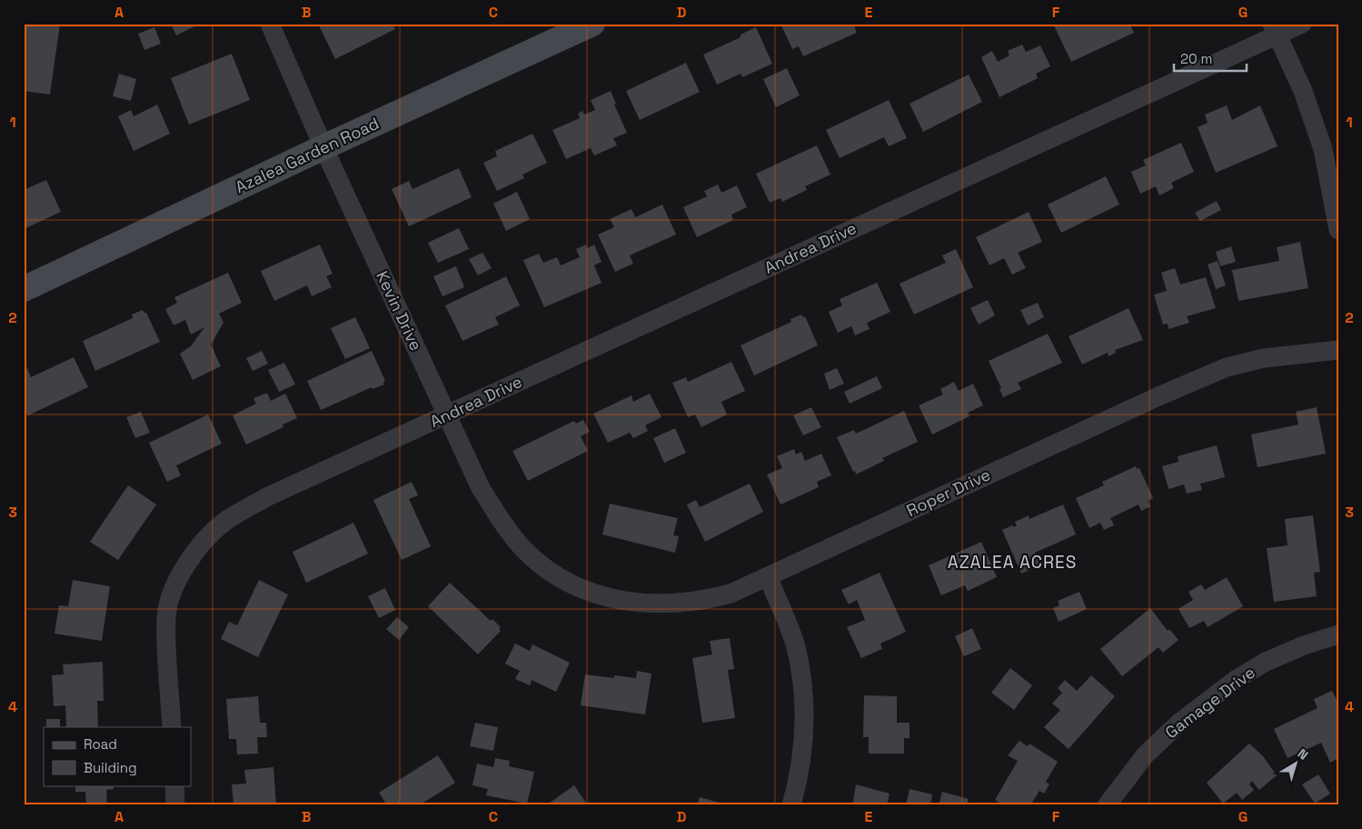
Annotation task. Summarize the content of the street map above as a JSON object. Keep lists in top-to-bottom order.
{
  "streets": {
    "main road": ["Azalea Garden Road"],
    "street": [
      "Andrea Drive",
      "Kevin Drive",
      "Roper Drive",
      "Gamage Drive"
    ]
  },
  "crossings": [
    ["Azalea Garden Road", "Kevin Drive"],
    ["Andrea Drive", "Kevin Drive"],
    ["Kevin Drive", "Roper Drive"]
  ],
  "districts": ["AZALEA ACRES"],
  "legend": ["Road", "Building"],
  "scale_bar": "20 m",
  "north": "top right",
  "grid": {
    "columns": [
      "A",
      "B",
      "C",
      "D",
      "E",
      "F",
      "G"
    ],
    "rows": [
      "1",
      "2",
      "3",
      "4"
    ]
  }
}
